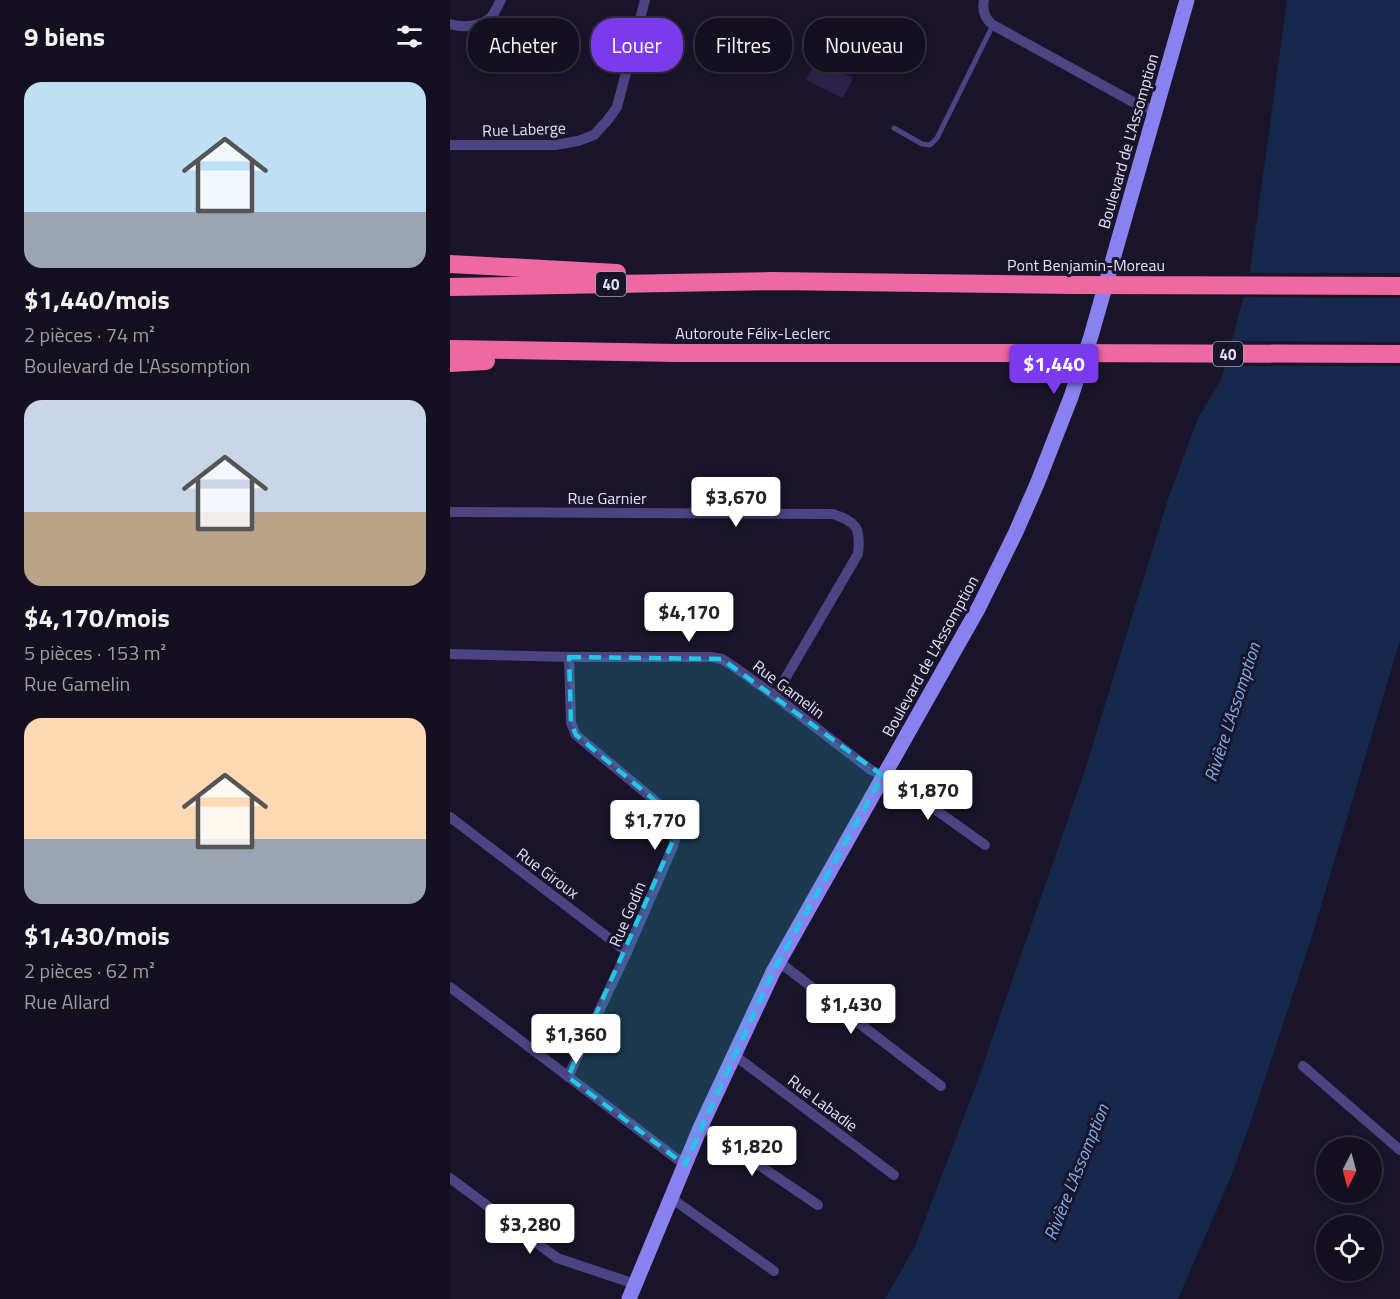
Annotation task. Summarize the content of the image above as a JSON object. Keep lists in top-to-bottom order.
{
  "streets": {
    "highway": ["Pont Benjamin-Moreau", "40", "Autoroute Félix-Leclerc"],
    "street": [
      "Rue Laberge",
      "Boulevard de L'Assomption",
      "Rue Garnier",
      "Rue Gamelin",
      "Rue Giroux",
      "Rue Godin",
      "Rue Labadie"
    ]
  },
  "crossings": [
    ["Boulevard de L'Assomption", "Rue Gamelin"],
    ["Boulevard de L'Assomption", "Rue Labadie"],
    ["Pont Benjamin-Moreau", "40"],
    ["Rue Garnier", "Rue Gamelin"],
    ["Rue Gamelin", "Rue Godin"],
    ["Rue Giroux", "Rue Godin"]
  ],
  "water": ["Rivière L'Assomption"],
  "north": "bottom",
  "page": {
    "heading": "9 biens",
    "chip": [
      "Acheter",
      "Louer",
      "Filtres",
      "Nouveau"
    ],
    "list": [
      {
        "name": "$1,440/mois",
        "note": "2 pièces · 74 m² · Boulevard de L'Assomption"
      },
      {
        "name": "$4,170/mois",
        "note": "5 pièces · 153 m² · Rue Gamelin"
      },
      {
        "name": "$1,430/mois",
        "note": "2 pièces · 62 m² · Rue Allard"
      }
    ],
    "price": [
      "$1,440",
      "$3,670",
      "$4,170",
      "$1,870",
      "$1,770",
      "$1,430",
      "$1,360",
      "$1,820",
      "$3,280"
    ]
  }
}
